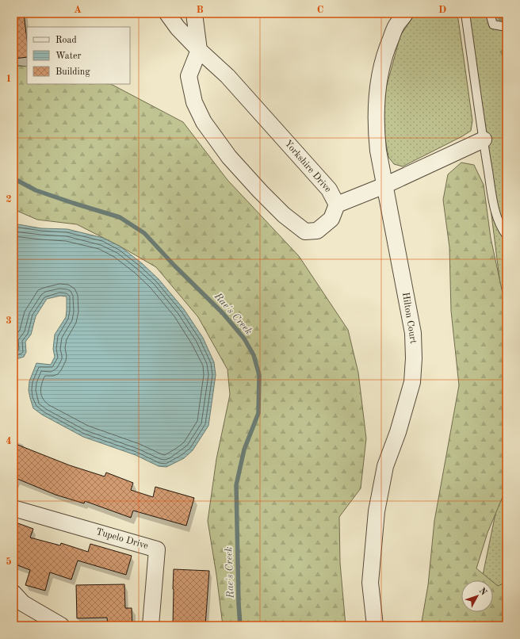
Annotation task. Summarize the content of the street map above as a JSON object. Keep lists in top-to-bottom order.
{
  "streets": {
    "street": ["Yorkshire Drive", "Hilton Court", "Tupelo Drive"]
  },
  "water": ["Rae's Creek"],
  "legend": ["Road", "Water", "Building"],
  "north": "top right",
  "grid": {
    "columns": [
      "A",
      "B",
      "C",
      "D"
    ],
    "rows": [
      "1",
      "2",
      "3",
      "4",
      "5"
    ]
  }
}
